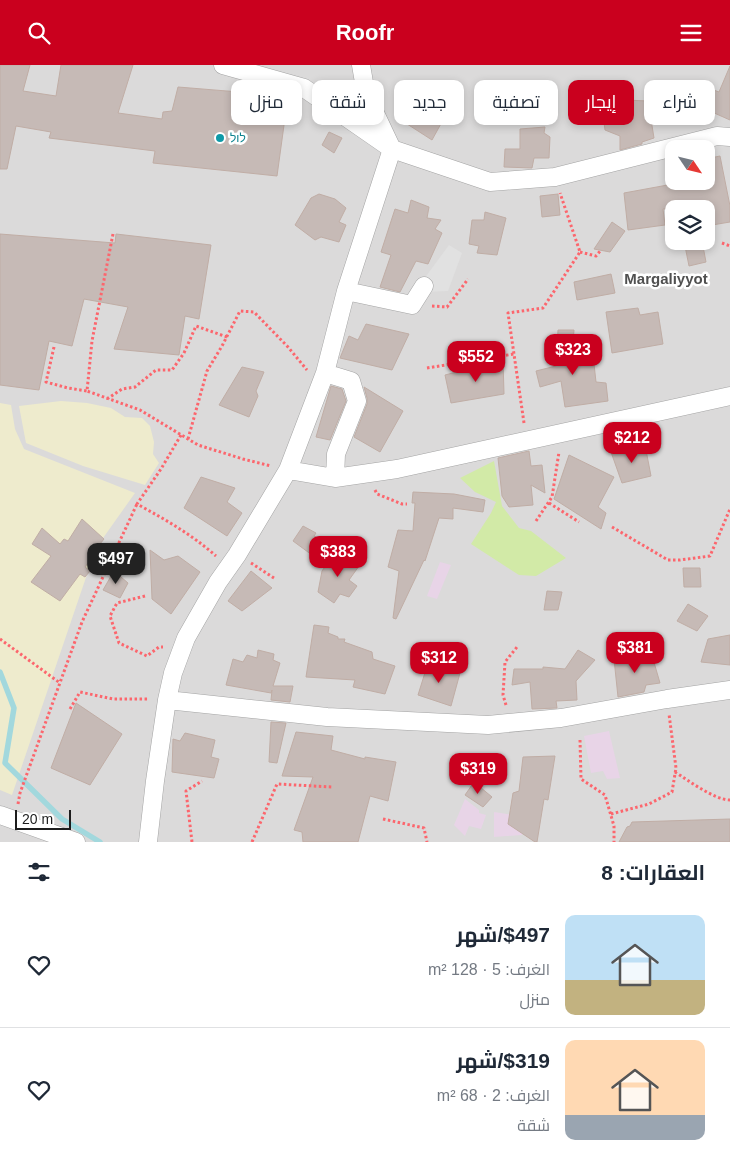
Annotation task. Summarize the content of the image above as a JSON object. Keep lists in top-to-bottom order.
{
  "districts": ["Margaliyyot"],
  "places": ["לול"],
  "scale_bar": "20 m",
  "north": "bottom right",
  "page": {
    "header": "Roofr",
    "chip": [
      "شراء",
      "إيجار",
      "تصفية",
      "جديد",
      "شقة",
      "منزل"
    ],
    "price": [
      "$323",
      "$552",
      "$212",
      "$383",
      "$497",
      "$381",
      "$312",
      "$319"
    ],
    "scale": "20 m",
    "heading": "العقارات: 8",
    "list": [
      {
        "name": "$497/شهر",
        "note": "الغرف: 5 · 128 m² · منزل"
      },
      {
        "name": "$319/شهر",
        "note": "الغرف: 2 · 68 m² · شقة"
      }
    ]
  }
}
